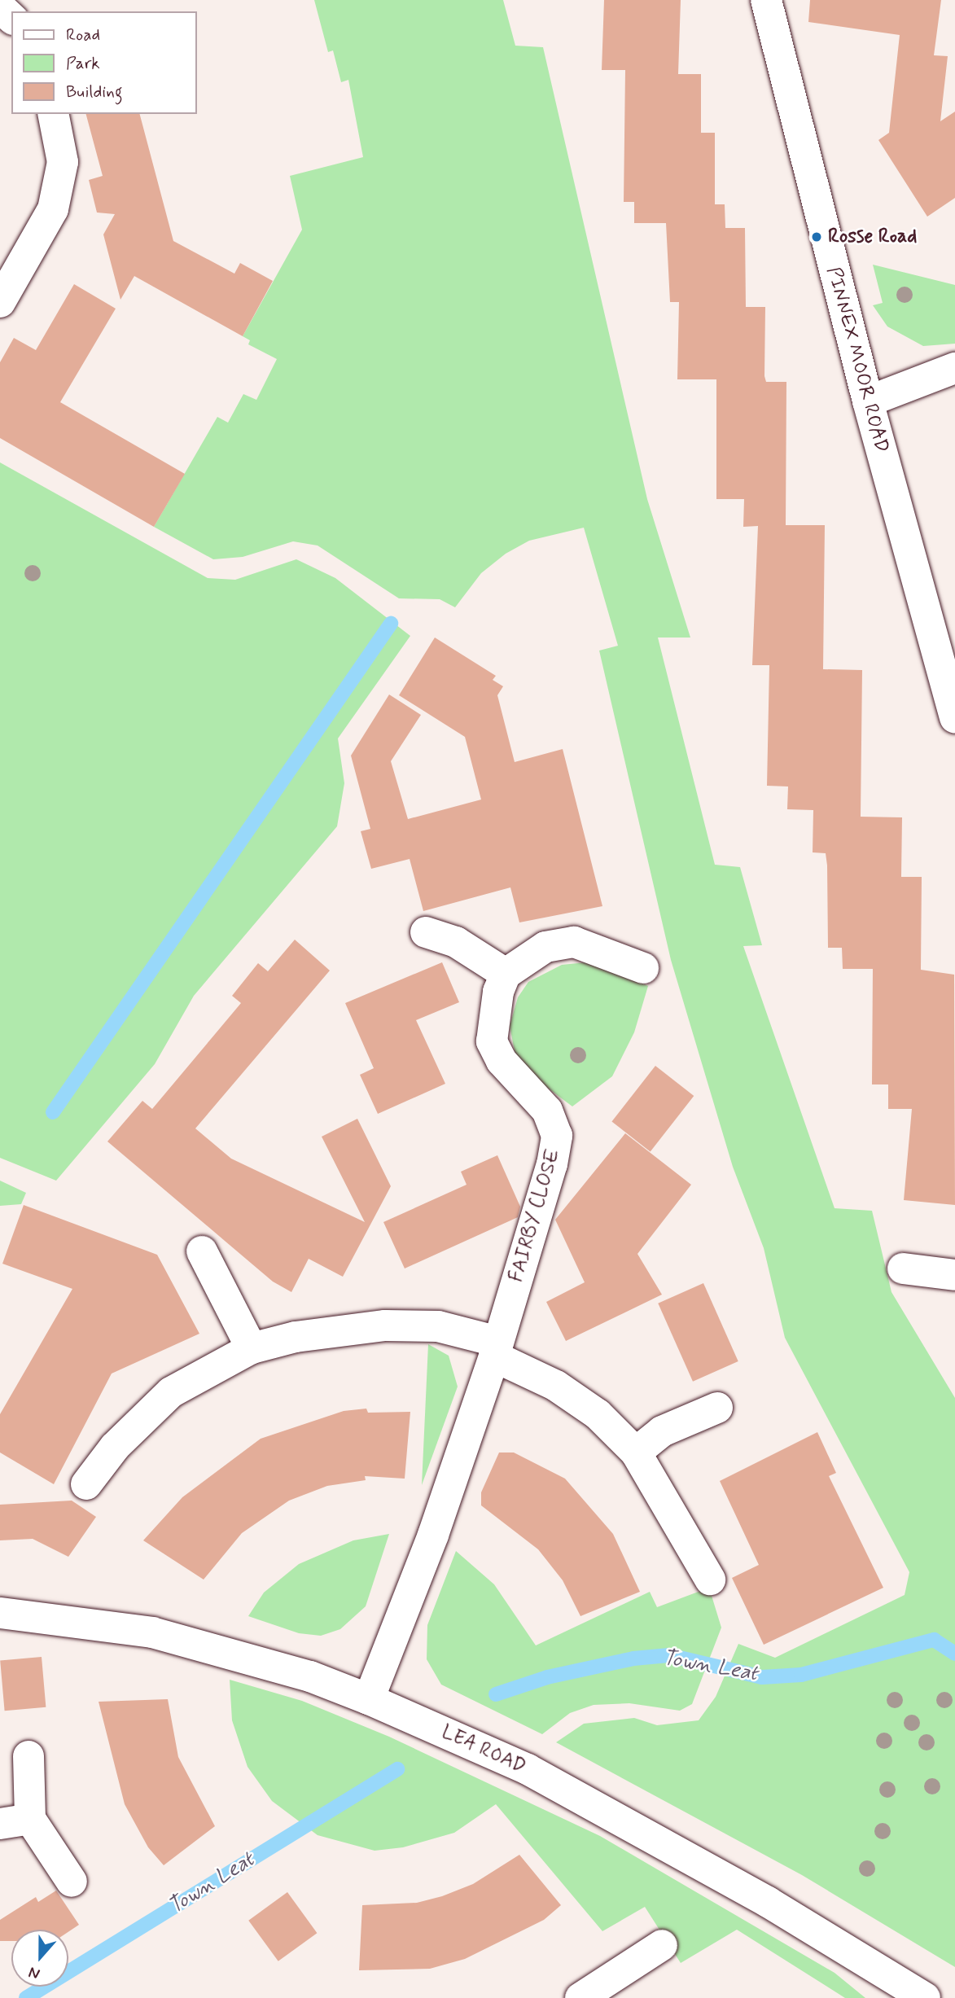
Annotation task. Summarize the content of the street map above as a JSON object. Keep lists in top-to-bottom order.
{
  "streets": {
    "street": ["PINNEX MOOR ROAD", "FAIRBY CLOSE", "LEA ROAD"]
  },
  "crossings": [
    ["FAIRBY CLOSE", "LEA ROAD"]
  ],
  "water": ["Town Leat"],
  "places": ["Rosse Road"],
  "legend": ["Road", "Park", "Building"],
  "north": "bottom"
}
